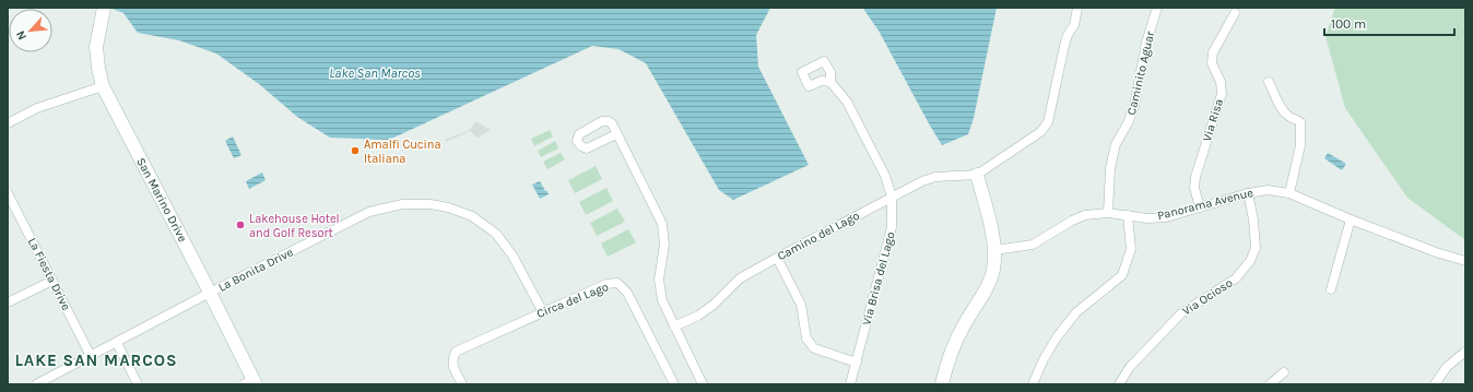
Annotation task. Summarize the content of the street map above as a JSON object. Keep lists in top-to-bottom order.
{
  "streets": {
    "street": [
      "Caminito Aguar",
      "Via Risa",
      "San Marino Drive",
      "Panorama Avenue",
      "Camino del Lago",
      "La Bonita Drive",
      "La Fiesta Drive",
      "Via Brisa del Lago",
      "Via Ocioso",
      "Circa del Lago"
    ]
  },
  "crossings": [
    ["Caminito Aguar", "Panorama Avenue"],
    ["Via Risa", "Panorama Avenue"],
    ["San Marino Drive", "La Bonita Drive"],
    ["Panorama Avenue", "Via Ocioso"],
    ["Camino del Lago", "Via Brisa del Lago"],
    ["La Bonita Drive", "La Fiesta Drive"],
    ["La Bonita Drive", "Circa del Lago"]
  ],
  "districts": ["LAKE SAN MARCOS"],
  "water": ["Lake San Marcos"],
  "places": ["Amalfi Cucina Italiana", "Lakehouse Hotel and Golf Resort"],
  "scale_bar": "100 m",
  "north": "bottom left"
}
